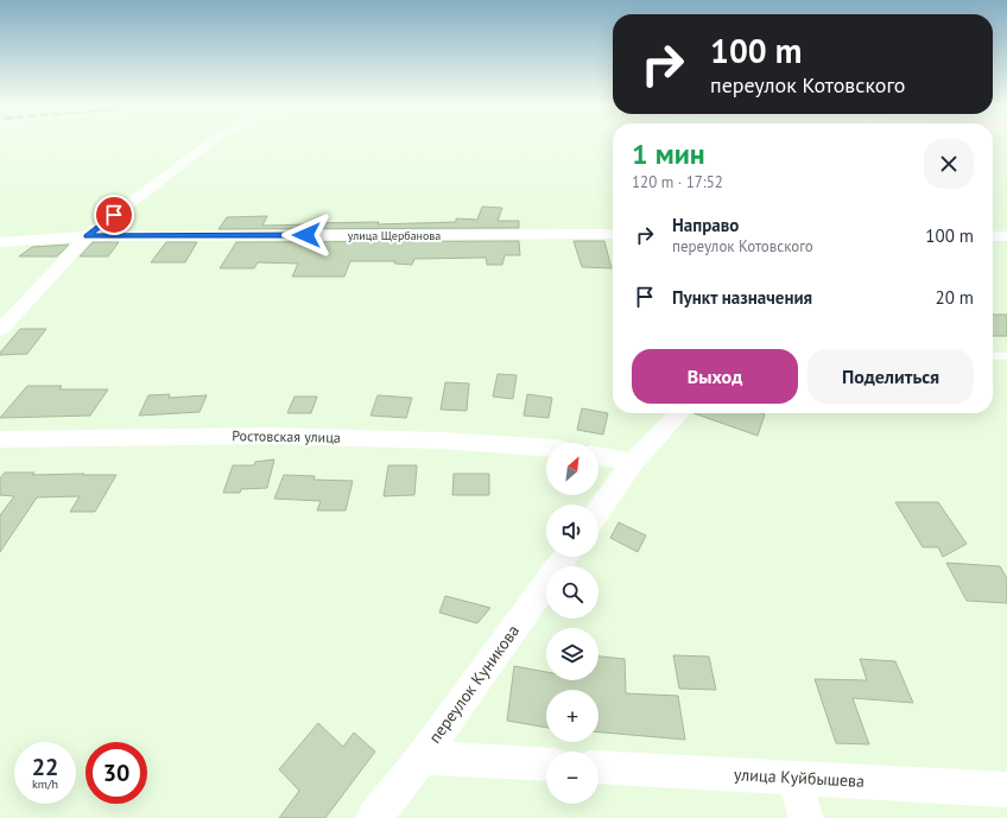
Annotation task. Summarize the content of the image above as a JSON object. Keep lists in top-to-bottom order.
{
  "streets": {
    "street": [
      "улица Щербанова",
      "Ростовская улица",
      "переулок Куникова",
      "улица Куйбышева"
    ]
  },
  "north": "top right",
  "page": {
    "turn": ["100 m", "переулок Котовского"],
    "heading": ["1 мин", "120 m · 17:52"],
    "list": [
      {
        "name": "Направо",
        "note": "переулок Котовского",
        "value": "100 m"
      },
      {
        "name": "Пункт назначения",
        "value": "20 m"
      }
    ],
    "buttons": ["Выход", "Поделиться"],
    "map_buttons": ["+", "−"],
    "speed": "22 km/h",
    "limit": "30"
  }
}
